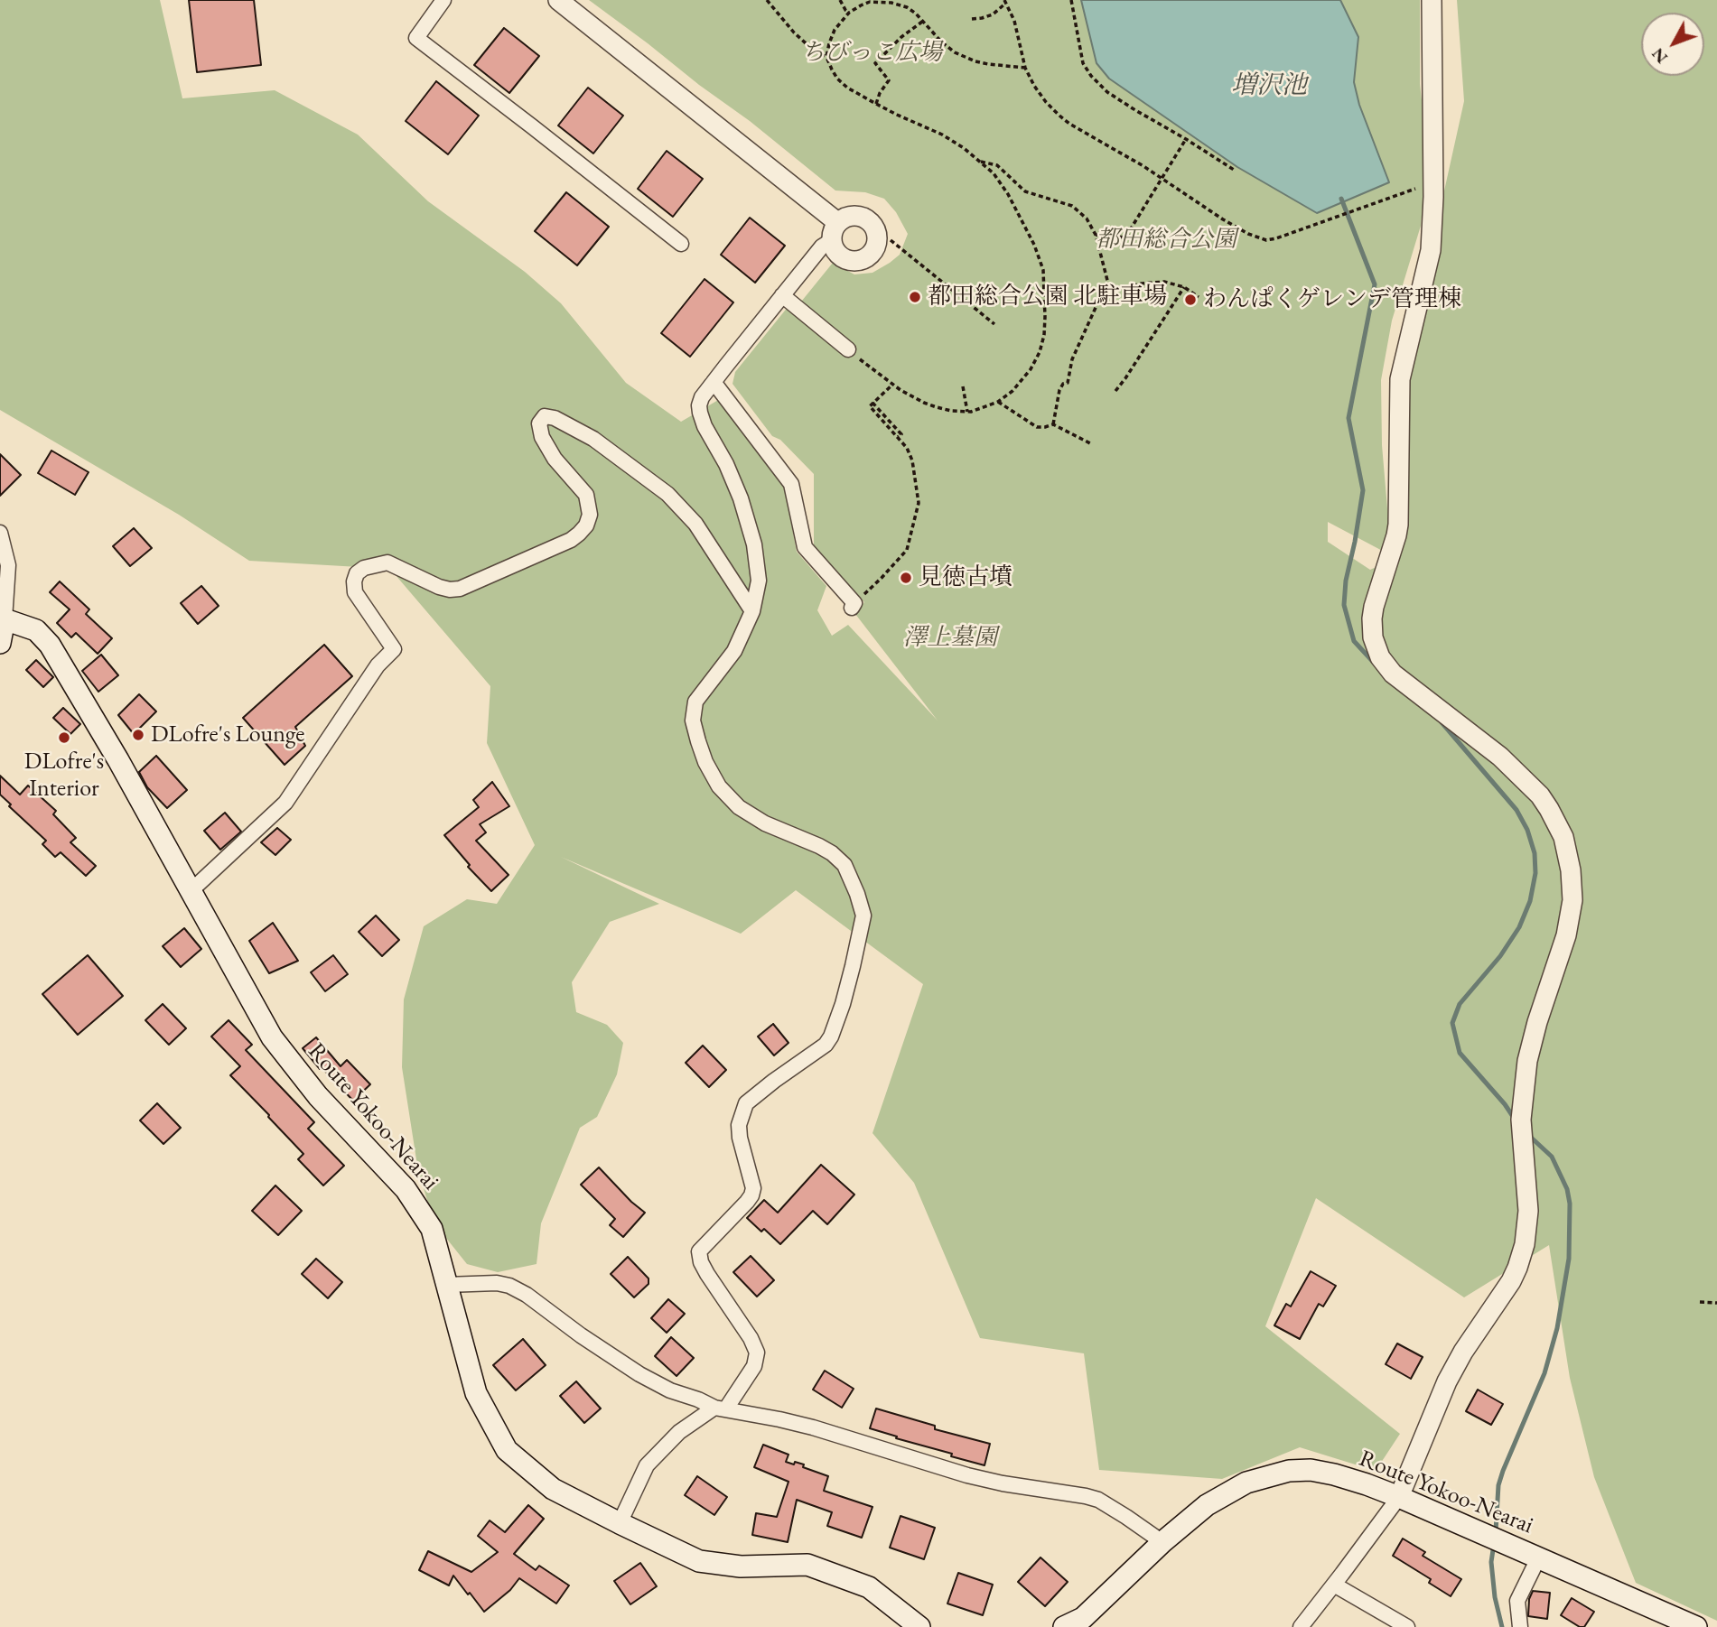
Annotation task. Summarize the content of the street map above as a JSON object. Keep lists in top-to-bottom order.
{
  "streets": {
    "main road": ["Route Yokoo-Nearai"]
  },
  "water": ["増沢池"],
  "parks": ["ちびっこ広場", "都田総合公園", "澤上墓園"],
  "places": [
    "都田総合公園 北駐車場",
    "わんぱくゲレンデ管理棟",
    "見徳古墳",
    "DLofre's Lounge",
    "DLofre's Interior"
  ],
  "north": "bottom left"
}
